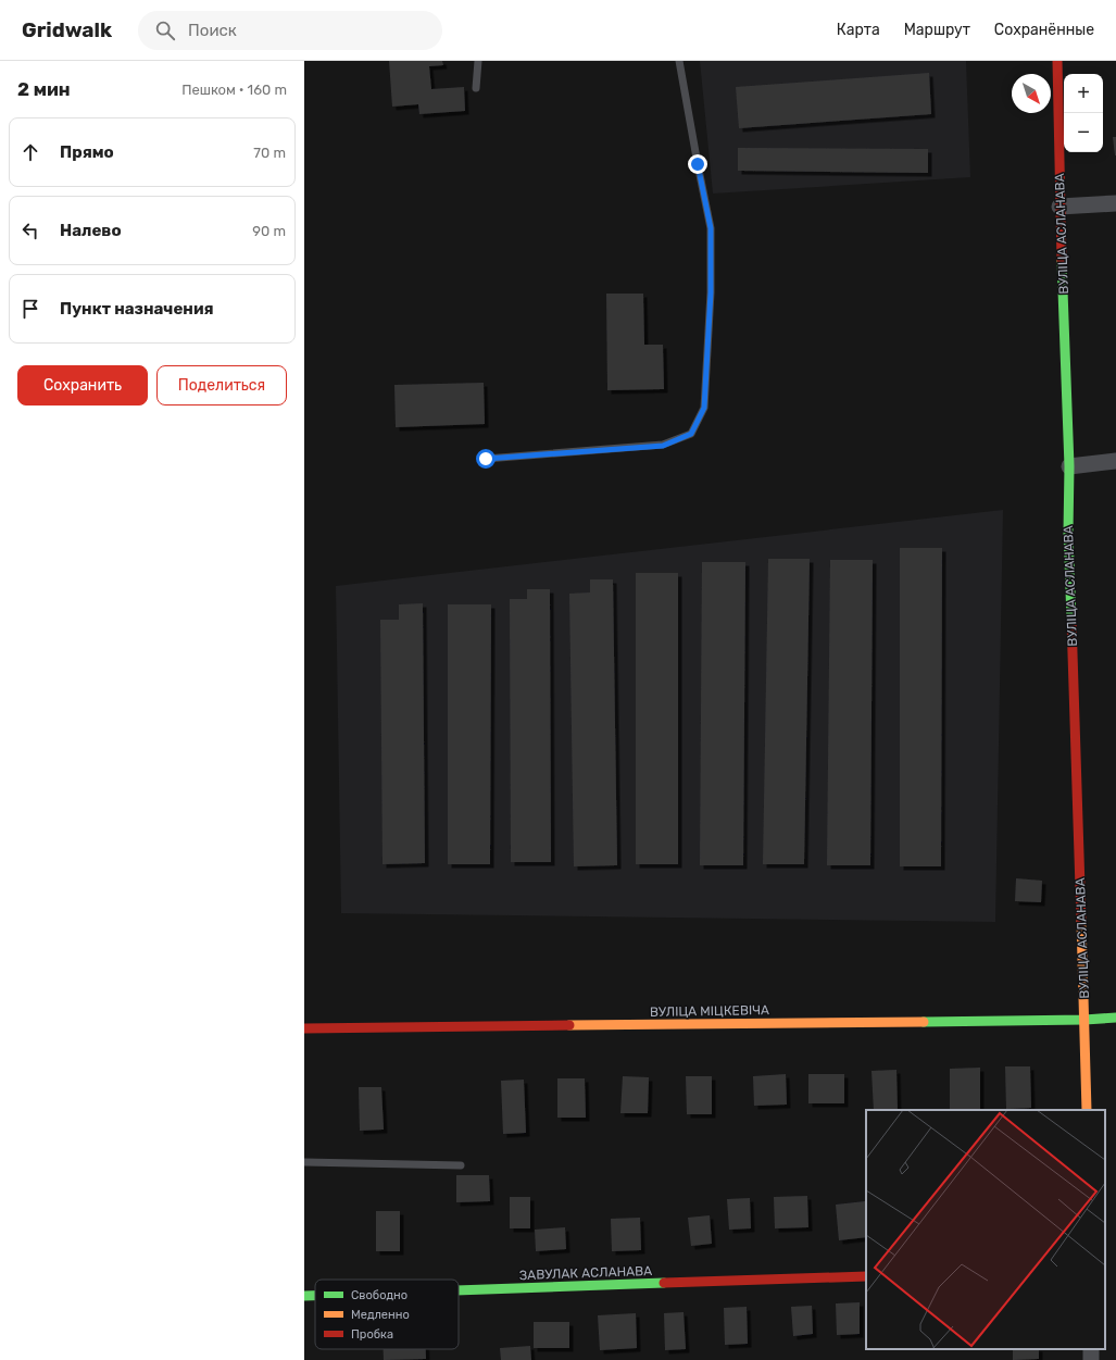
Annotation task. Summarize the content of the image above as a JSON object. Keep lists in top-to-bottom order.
{
  "streets": {
    "street": ["ВУЛІЦА АСЛАНАВА", "ВУЛІЦА МІЦКЕВІЧА", "ЗАВУЛАК АСЛАНАВА"]
  },
  "crossings": [
    ["ВУЛІЦА АСЛАНАВА", "ВУЛІЦА МІЦКЕВІЧА"]
  ],
  "legend": ["Свободно", "Медленно", "Пробка"],
  "north": "bottom right",
  "page": {
    "header": "Gridwalk",
    "search": "Поиск",
    "nav": ["Карта", "Маршрут", "Сохранённые"],
    "heading": ["2 мин", "Пешком · 160 m"],
    "map_buttons": ["+", "−"],
    "list": [
      ["Прямо", "70 m"],
      ["Налево", "90 m"],
      "Пункт назначения"
    ],
    "buttons": ["Сохранить", "Поделиться"]
  }
}
